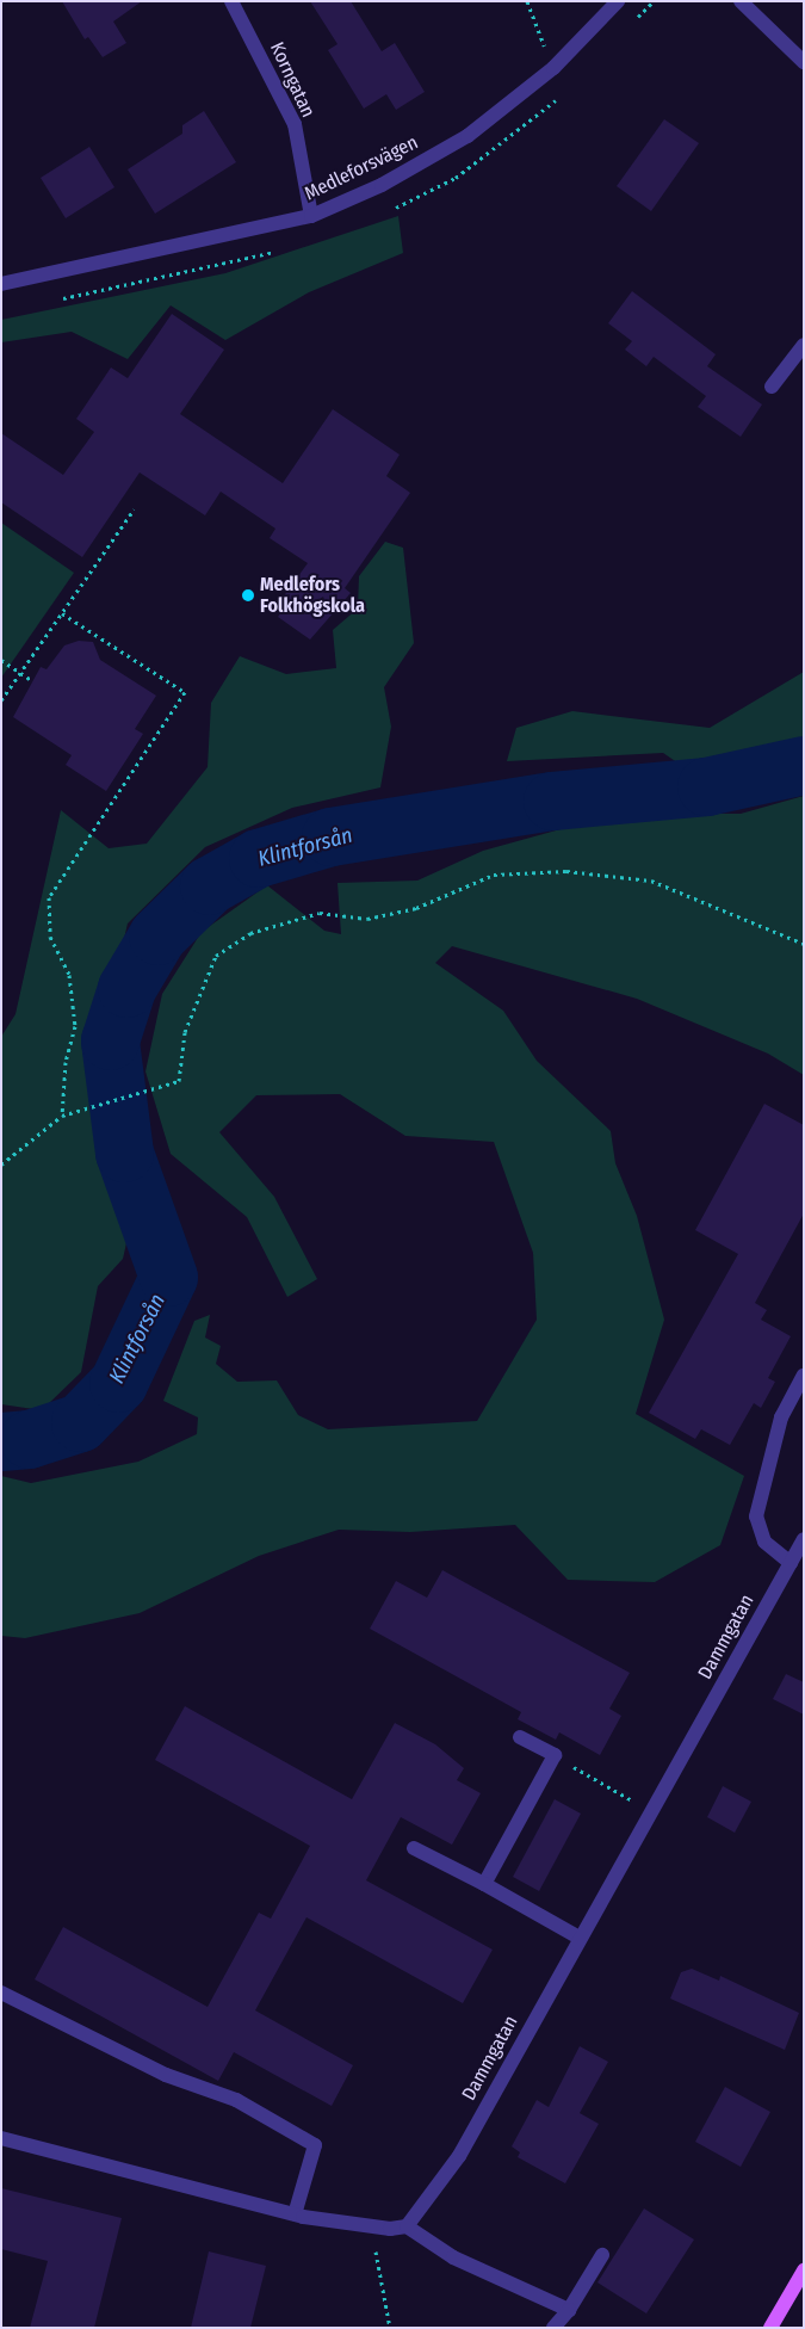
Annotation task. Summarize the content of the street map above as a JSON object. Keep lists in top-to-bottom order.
{
  "streets": {
    "street": ["Korngatan", "Medleforsvägen", "Dammgatan"]
  },
  "crossings": [
    ["Korngatan", "Medleforsvägen"]
  ],
  "water": ["Klintforsån"],
  "places": ["Medlefors Folkhögskola"]
}
